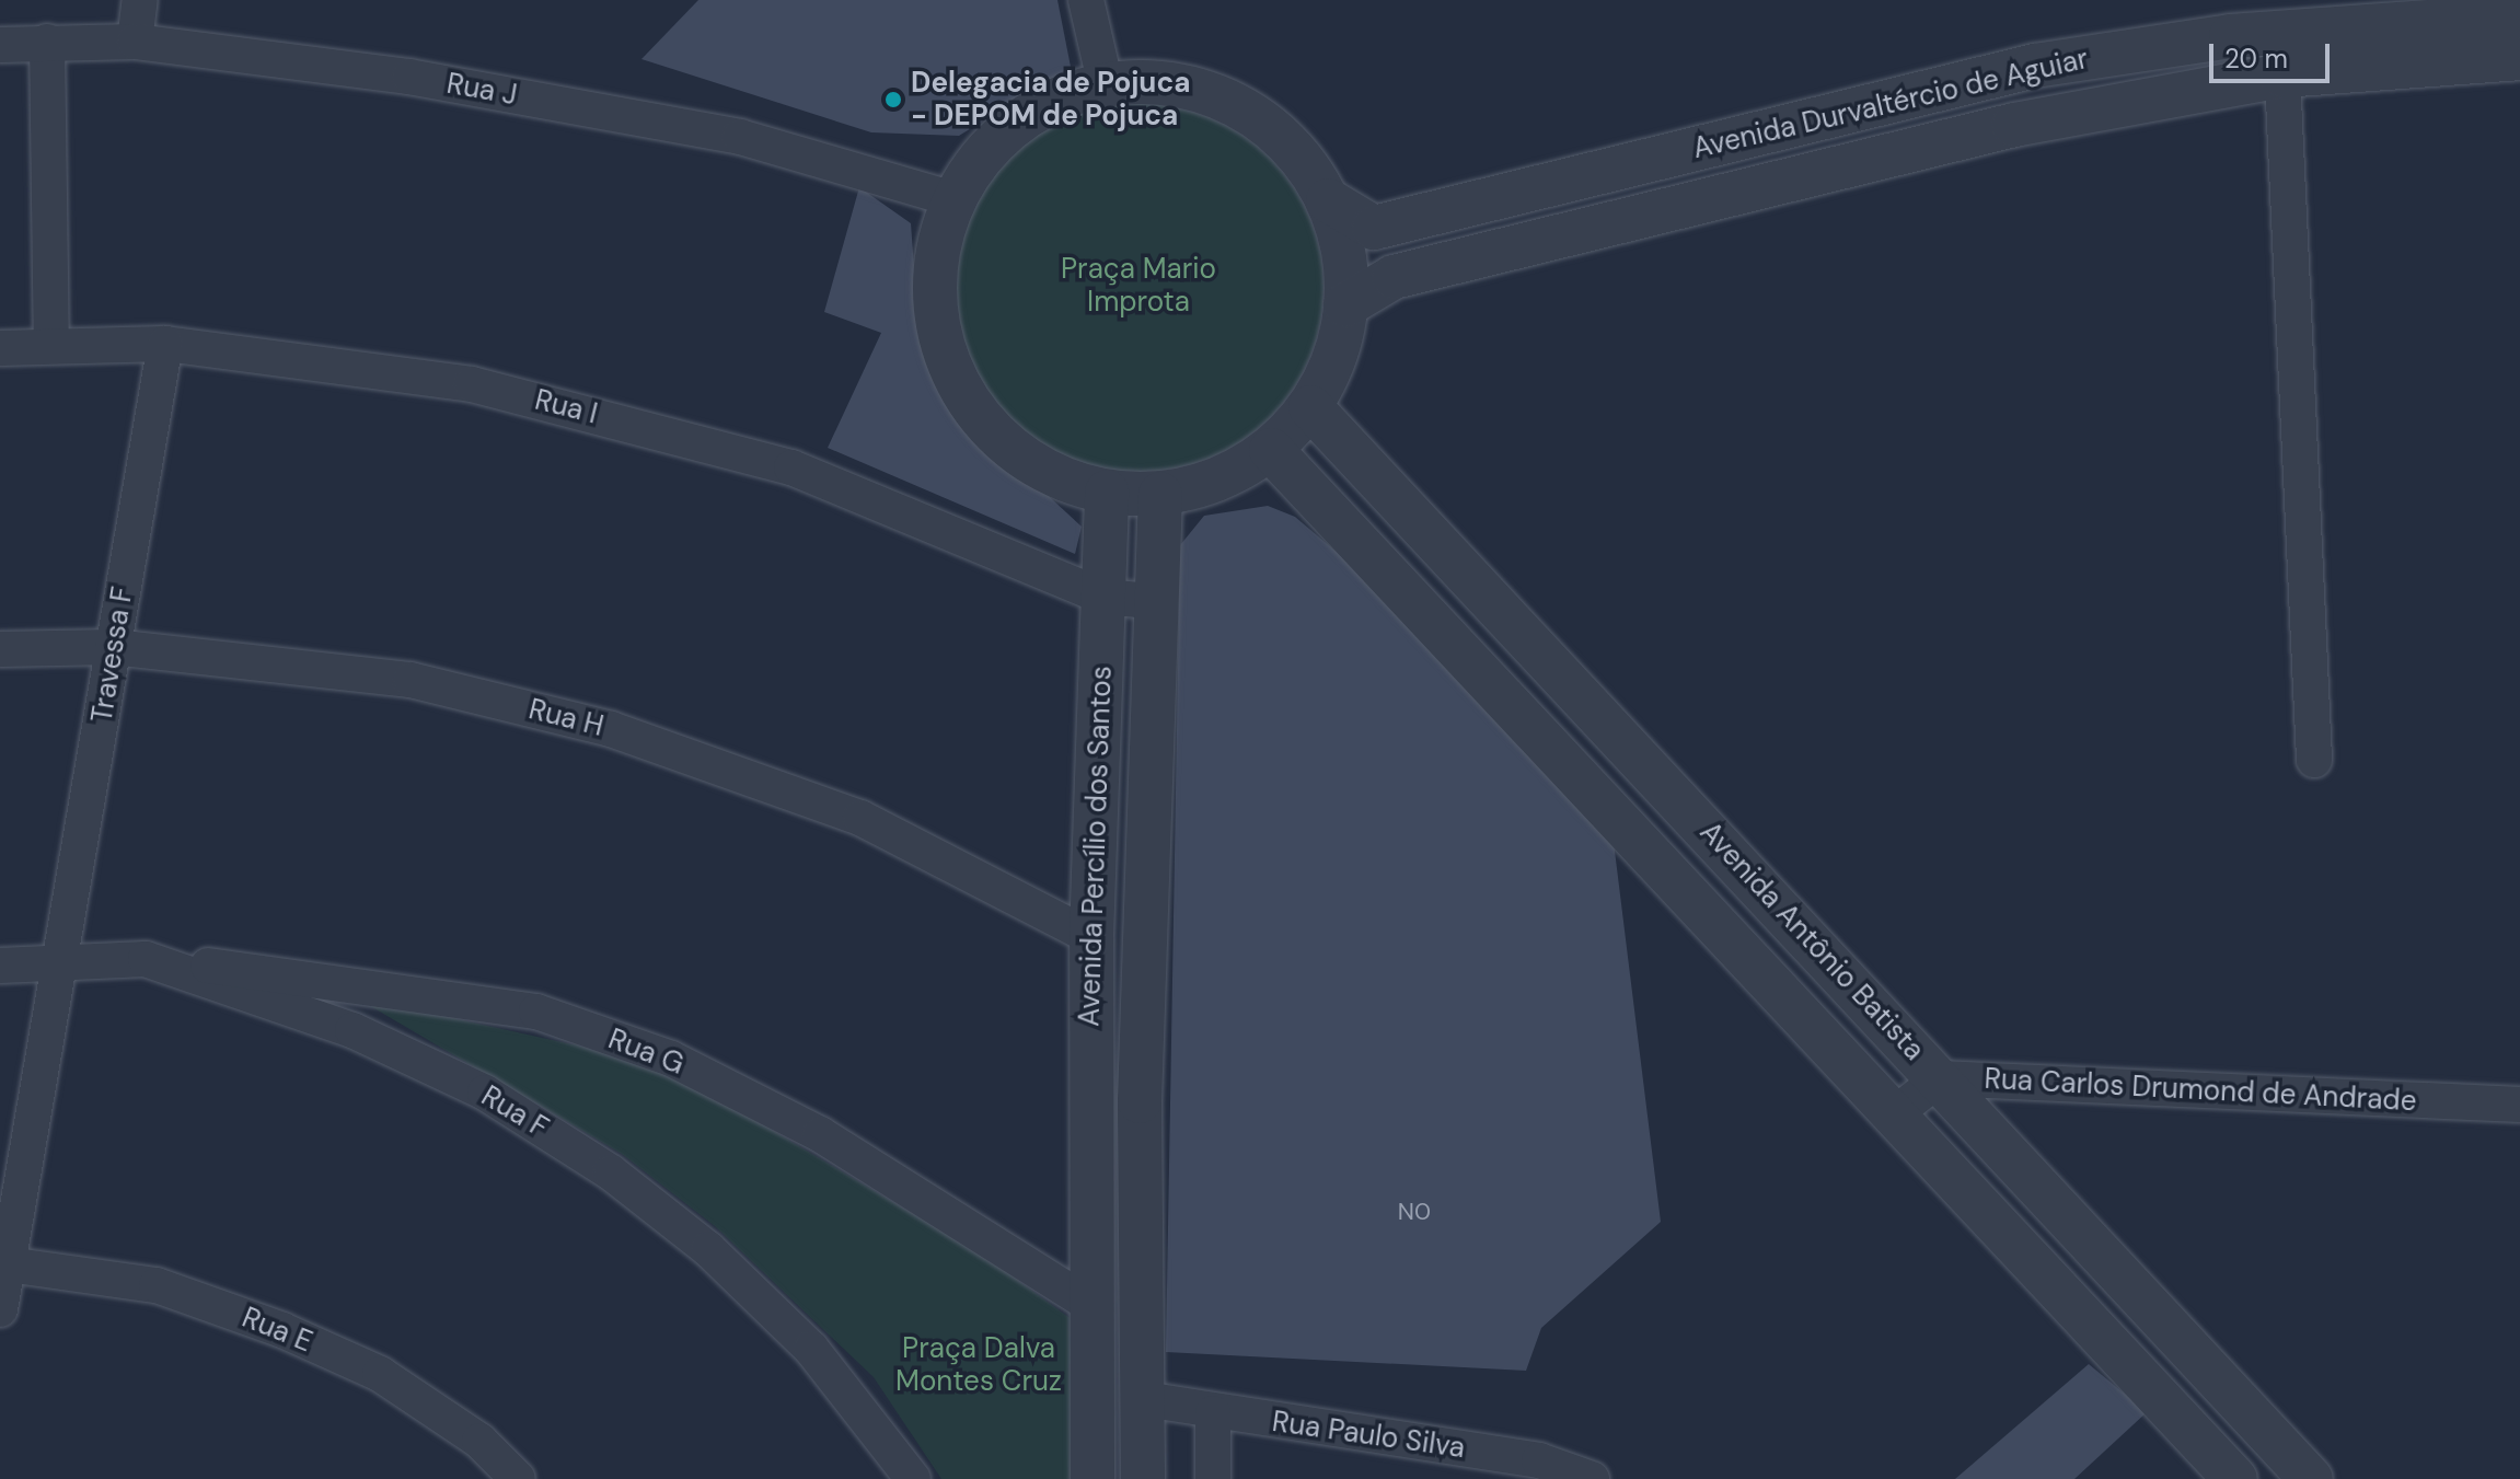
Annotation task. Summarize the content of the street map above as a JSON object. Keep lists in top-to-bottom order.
{
  "streets": {
    "street": [
      "Rua J",
      "Avenida Durvaltércio de Aguiar",
      "Rua I",
      "Travessa F",
      "Rua H",
      "Avenida Percílio dos Santos",
      "Avenida Antônio Batista",
      "Rua G",
      "Rua Carlos Drumond de Andrade",
      "Rua F",
      "Rua E",
      "Rua Paulo Silva"
    ]
  },
  "crossings": [
    ["Rua I", "Travessa F"],
    ["Rua I", "Avenida Percílio dos Santos"],
    ["Travessa F", "Rua H"],
    ["Travessa F", "Rua F"],
    ["Travessa F", "Rua E"],
    ["Rua H", "Avenida Percílio dos Santos"],
    ["Avenida Percílio dos Santos", "Rua G"],
    ["Avenida Percílio dos Santos", "Rua Paulo Silva"],
    ["Avenida Antônio Batista", "Rua Carlos Drumond de Andrade"],
    ["Rua G", "Rua F"]
  ],
  "parks": ["Praça Mario Improta", "Praça Dalva Montes Cruz"],
  "places": ["Delegacia de Pojuca - DEPOM de Pojuca"],
  "house_numbers": ["N0"],
  "scale_bar": "20 m"
}
